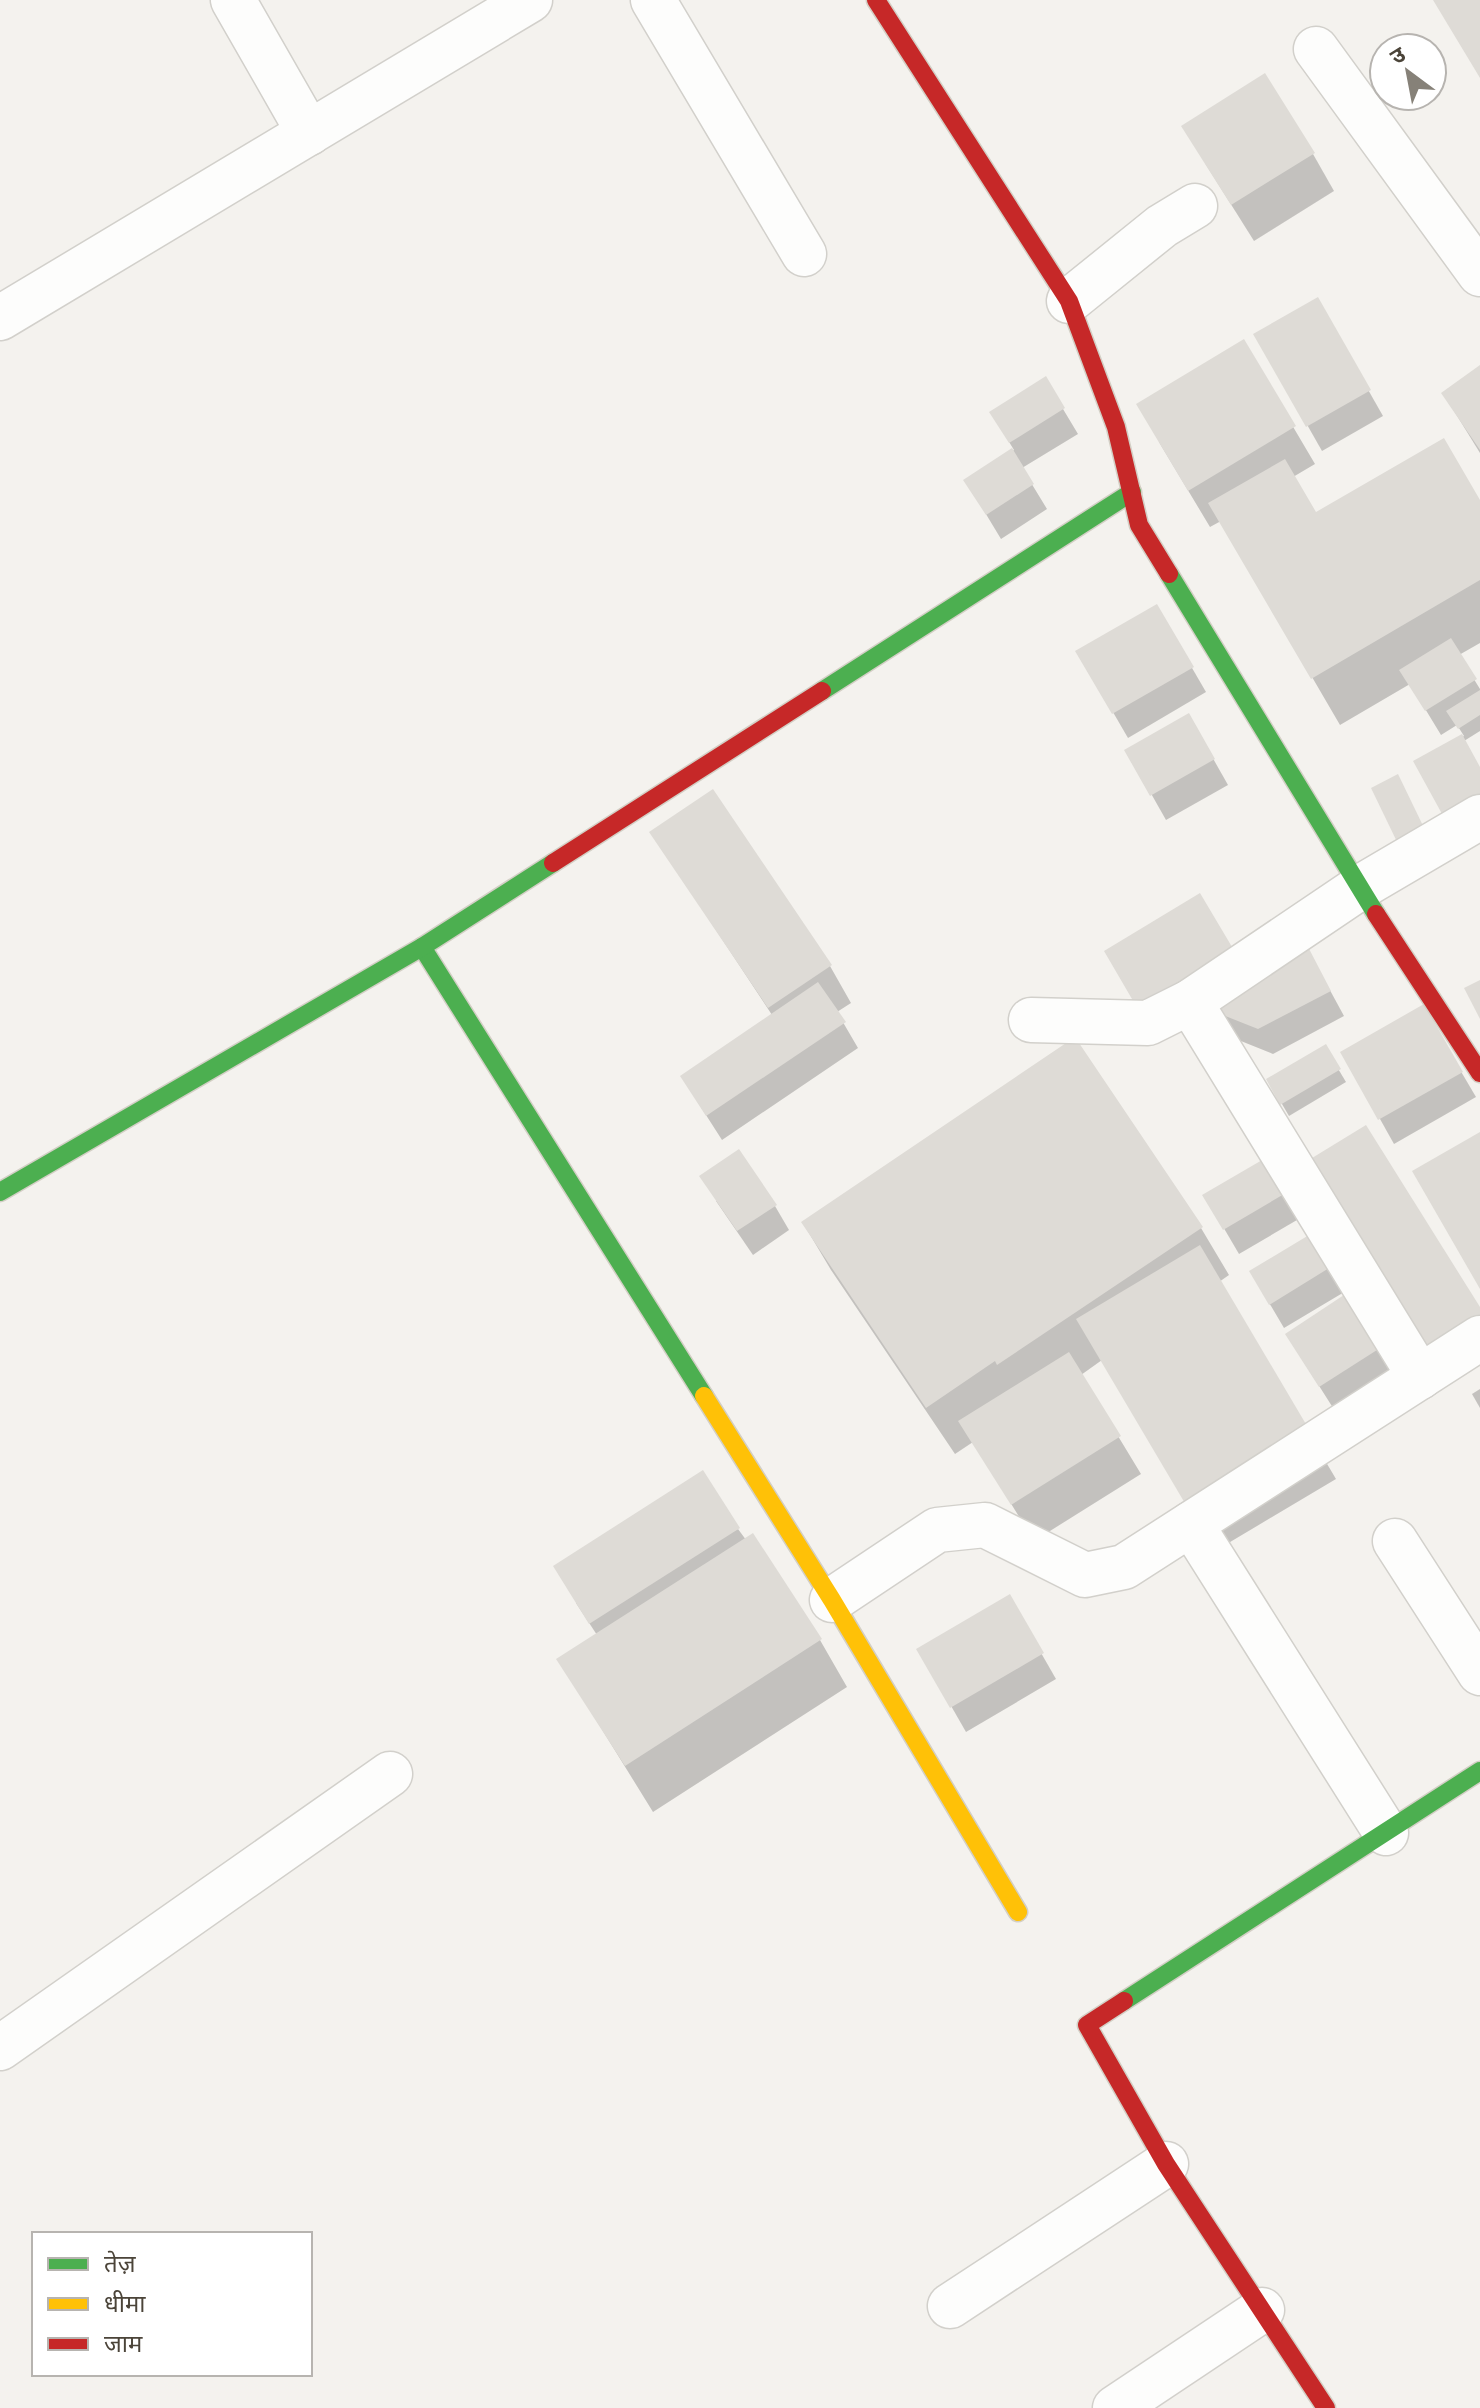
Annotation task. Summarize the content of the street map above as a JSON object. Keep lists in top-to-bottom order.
{
  "legend": ["तेज़", "धीमा", "जाम"],
  "north": "top left"
}
